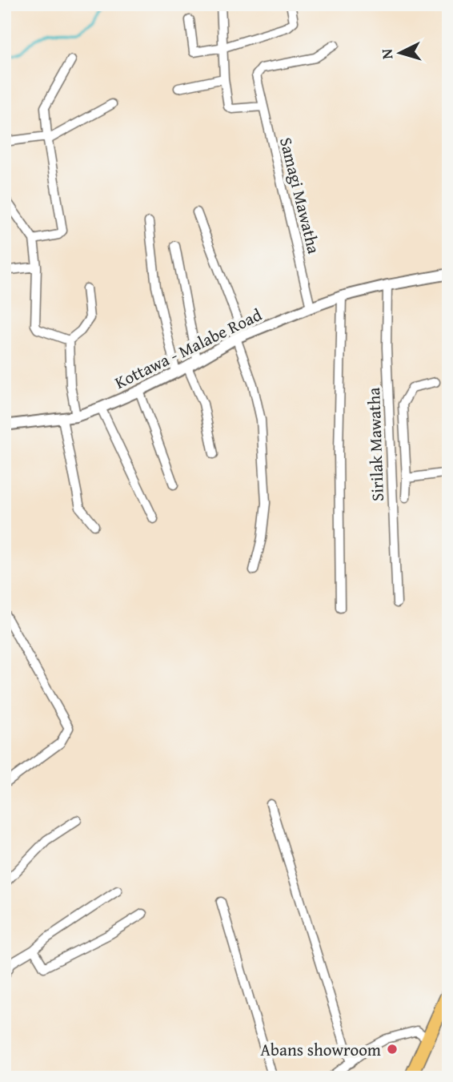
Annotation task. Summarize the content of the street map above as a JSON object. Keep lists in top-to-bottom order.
{
  "streets": {
    "street": ["Samagi Mawatha", "Kottawa - Malabe Road", "Sirilak Mawatha"]
  },
  "crossings": [
    ["Samagi Mawatha", "Kottawa - Malabe Road"],
    ["Kottawa - Malabe Road", "Sirilak Mawatha"]
  ],
  "places": ["Abans showroom"],
  "north": "left"
}
